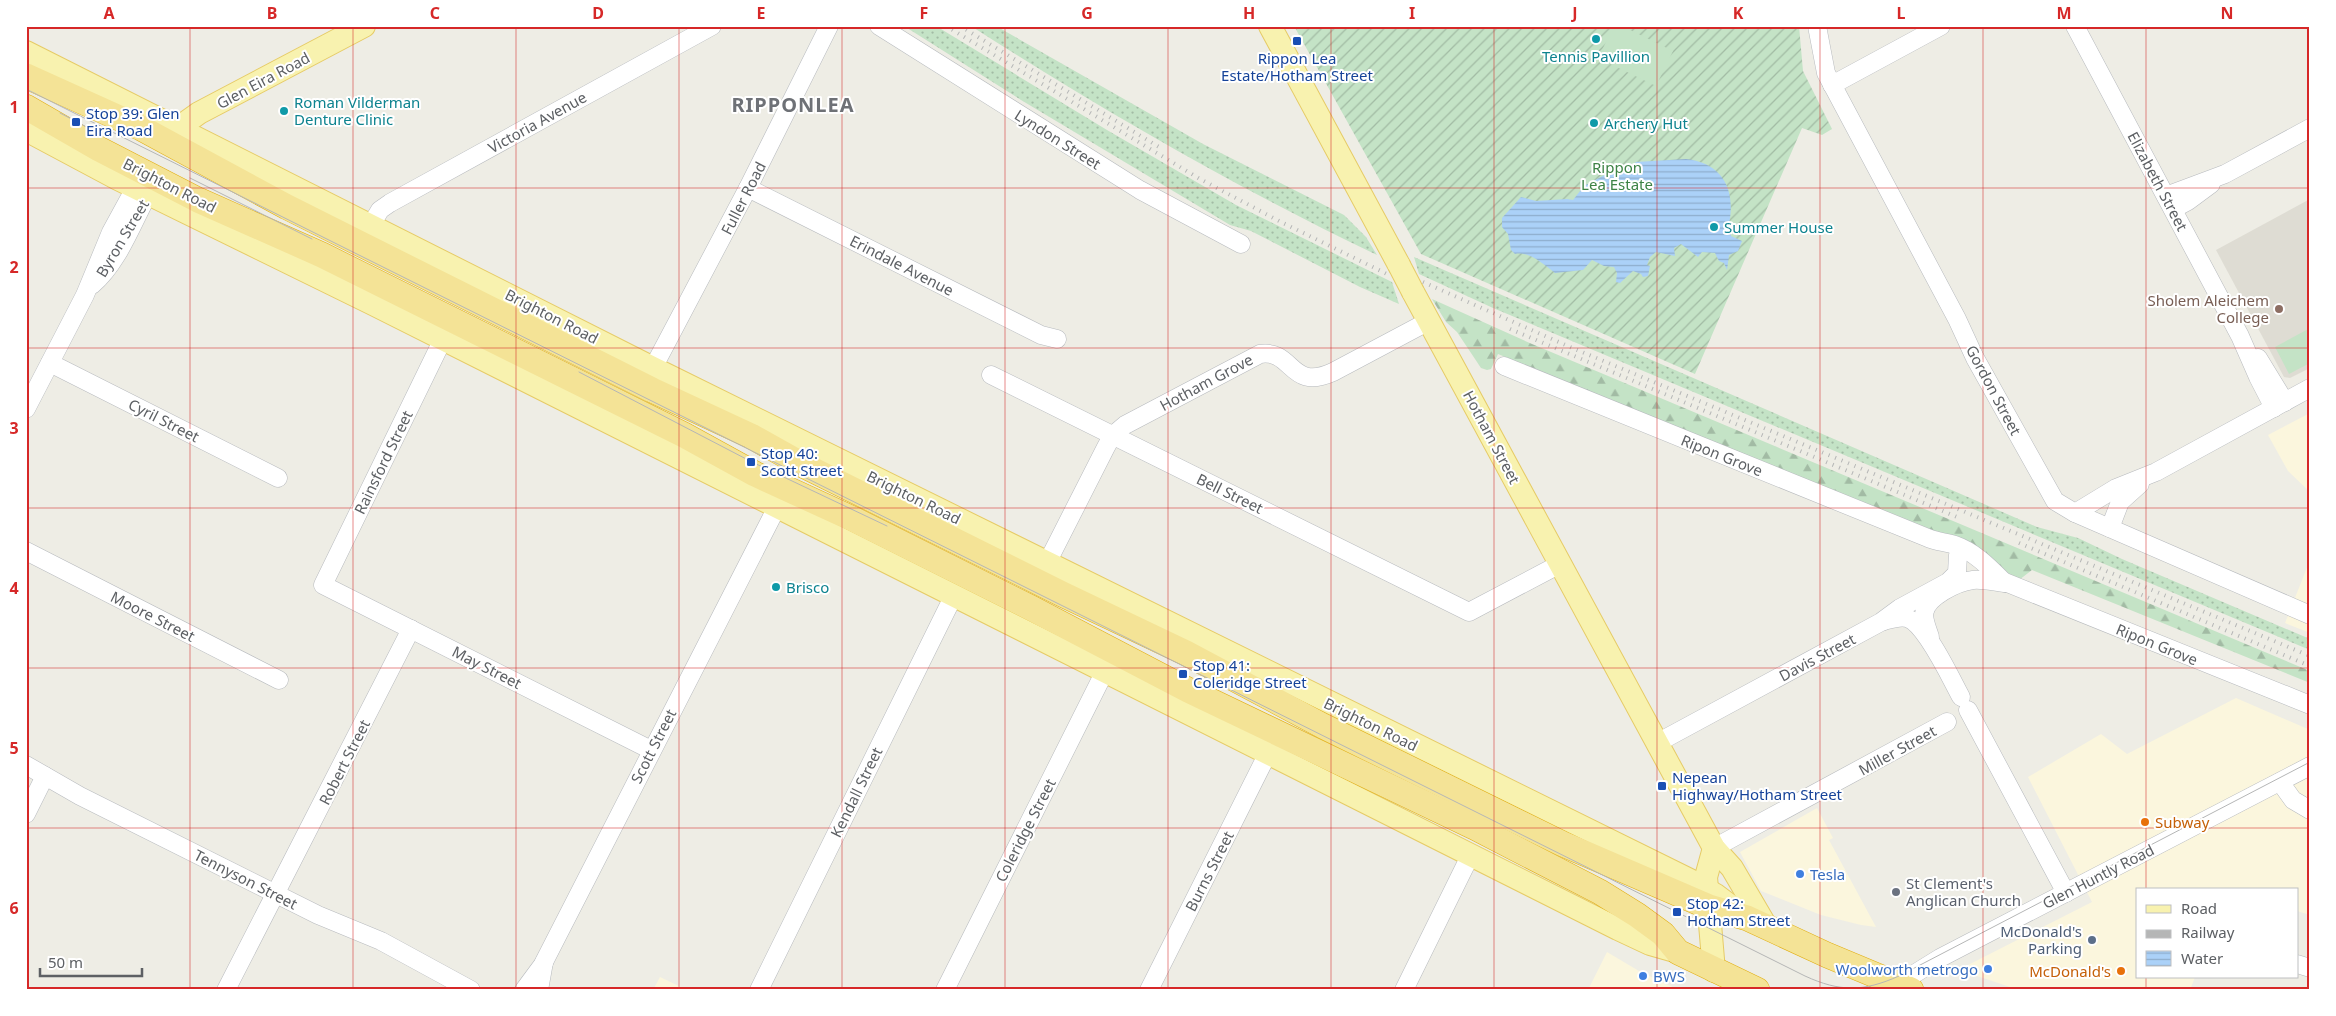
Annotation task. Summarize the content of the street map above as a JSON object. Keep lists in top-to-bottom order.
{
  "streets": {
    "highway": ["Glen Eira Road", "Brighton Road"],
    "main road": ["Hotham Street"],
    "street": [
      "Victoria Avenue",
      "Lyndon Street",
      "Elizabeth Street",
      "Fuller Road",
      "Byron Street",
      "Erindale Avenue",
      "Hotham Grove",
      "Gordon Street",
      "Cyril Street",
      "Ripon Grove",
      "Rainsford Street",
      "Bell Street",
      "Moore Street",
      "Davis Street",
      "May Street",
      "Scott Street",
      "Miller Street",
      "Robert Street",
      "Kendall Street",
      "Coleridge Street",
      "Burns Street",
      "Glen Huntly Road",
      "Tennyson Street"
    ]
  },
  "crossings": [
    ["Glen Eira Road", "Brighton Road"],
    ["Glen Eira Road", "Byron Street"],
    ["Victoria Avenue", "Brighton Road"],
    ["Brighton Road", "Fuller Road"],
    ["Brighton Road", "Byron Street"],
    ["Brighton Road", "Hotham Grove"],
    ["Brighton Road", "Hotham Street"],
    ["Brighton Road", "Rainsford Street"],
    ["Brighton Road", "Scott Street"],
    ["Brighton Road", "Kendall Street"],
    ["Brighton Road", "Coleridge Street"],
    ["Brighton Road", "Burns Street"],
    ["Brighton Road", "Glen Huntly Road"],
    ["Fuller Road", "Erindale Avenue"],
    ["Byron Street", "Cyril Street"],
    ["Hotham Grove", "Hotham Street"],
    ["Hotham Grove", "Bell Street"],
    ["Hotham Street", "Bell Street"],
    ["Hotham Street", "Davis Street"],
    ["Hotham Street", "Miller Street"],
    ["Ripon Grove", "Davis Street"],
    ["Rainsford Street", "May Street"],
    ["May Street", "Scott Street"],
    ["May Street", "Robert Street"],
    ["Robert Street", "Tennyson Street"]
  ],
  "districts": ["RIPPONLEA"],
  "parks": ["Rippon Lea Estate"],
  "places": {
    "other": [
      "Tennis Pavillion",
      "Roman Vilderman Denture Clinic",
      "Archery Hut",
      "Summer House",
      "Sholem Aleichem College",
      "Brisco",
      "Subway",
      "Tesla",
      "St Clement's Anglican Church",
      "McDonald's Parking",
      "Woolworth metrogo",
      "McDonald's",
      "BWS"
    ],
    "transit": [
      "Rippon Lea Estate/Hotham Street",
      "Stop 39: Glen Eira Road",
      "Stop 40: Scott Street",
      "Stop 41: Coleridge Street",
      "Nepean Highway/Hotham Street",
      "Stop 42: Hotham Street"
    ]
  },
  "legend": ["Road", "Railway", "Water"],
  "scale_bar": "50 m",
  "grid": {
    "columns": [
      "A",
      "B",
      "C",
      "D",
      "E",
      "F",
      "G",
      "H",
      "I",
      "J",
      "K",
      "L",
      "M",
      "N"
    ],
    "rows": [
      "1",
      "2",
      "3",
      "4",
      "5",
      "6"
    ]
  }
}
